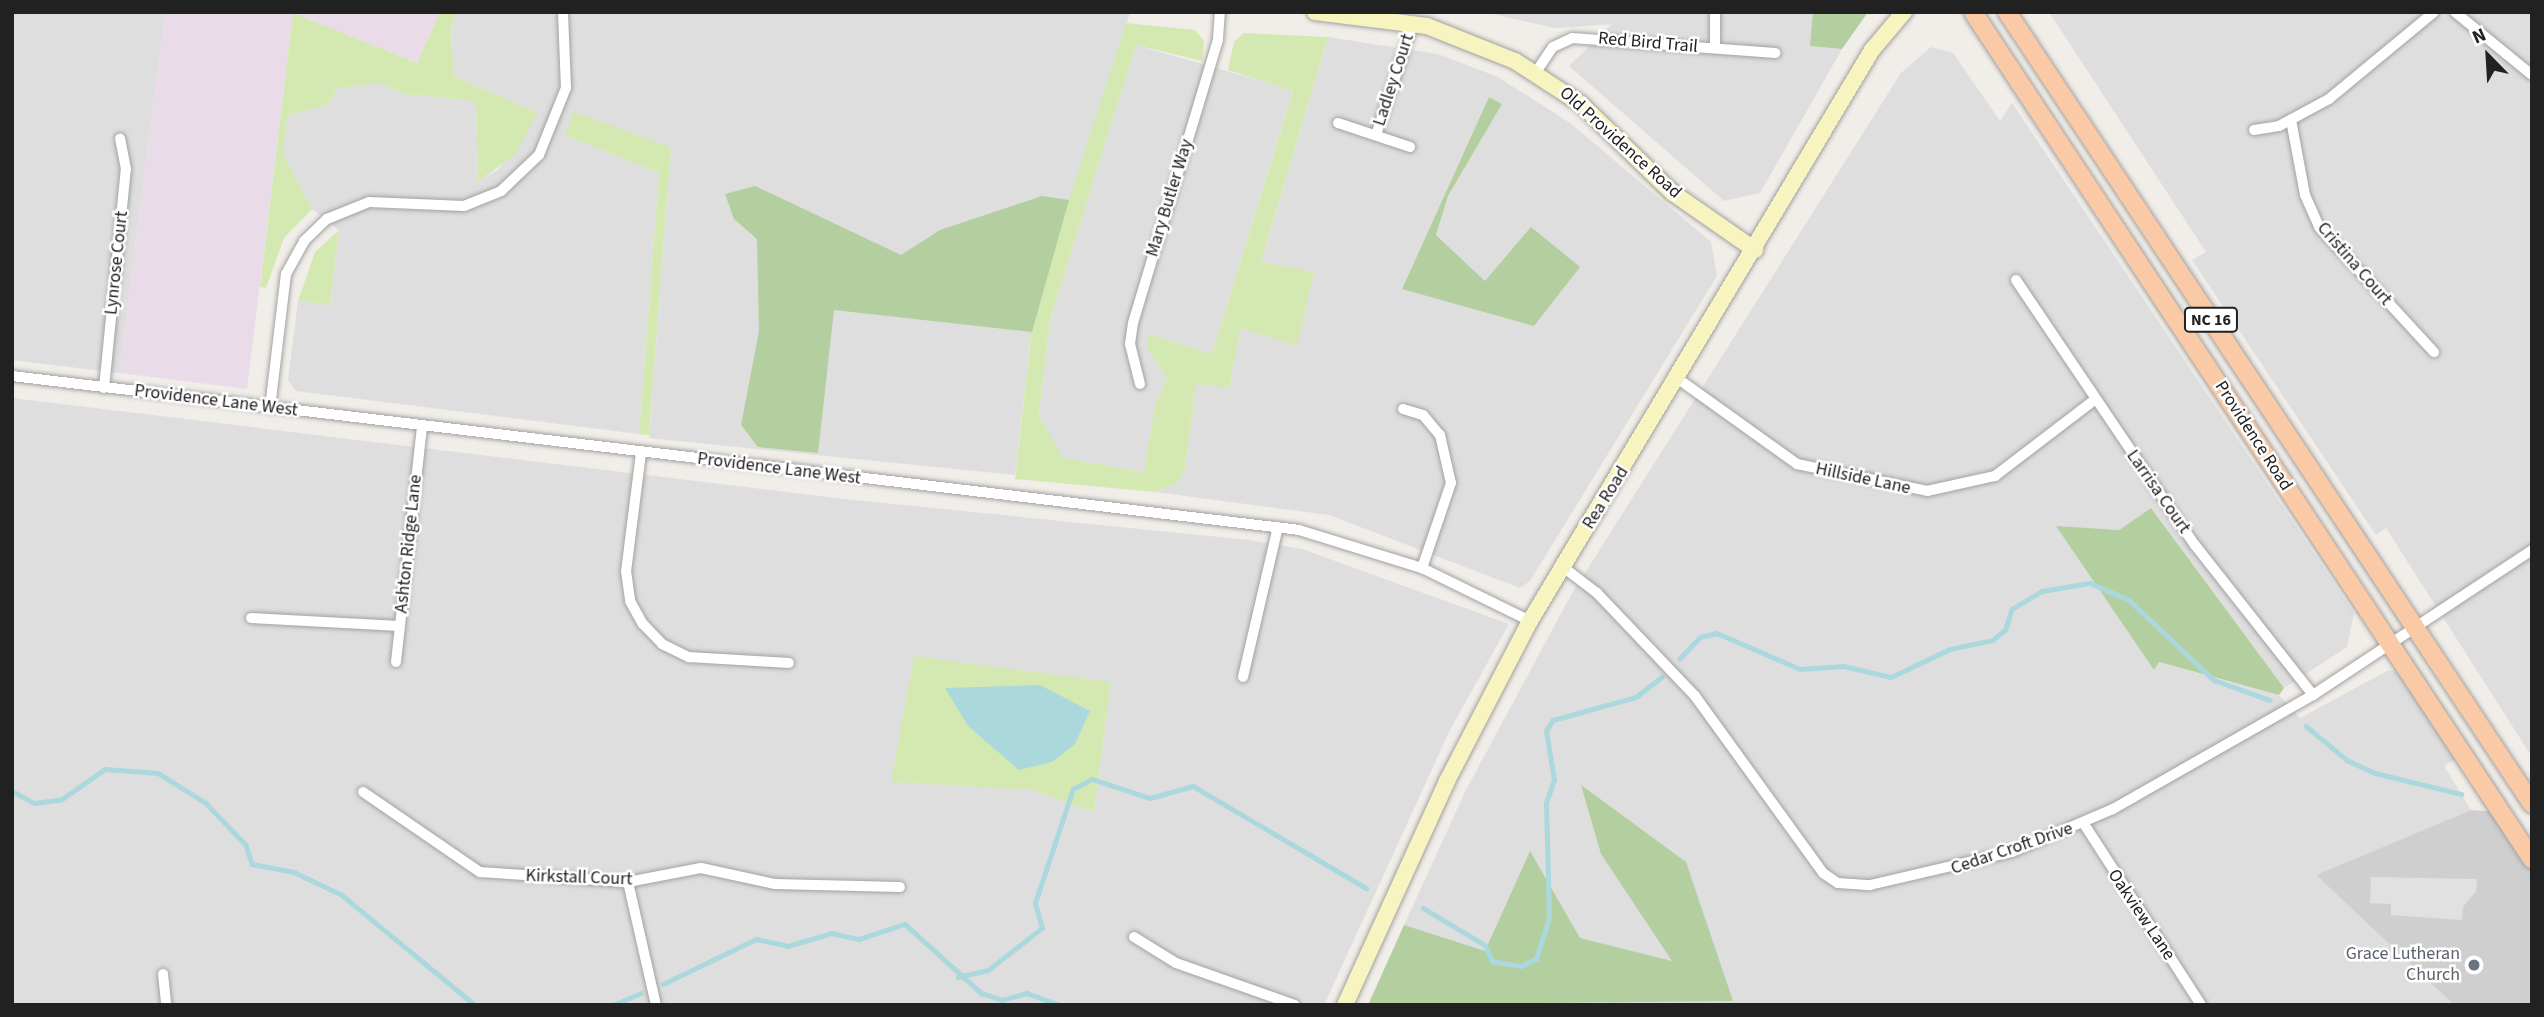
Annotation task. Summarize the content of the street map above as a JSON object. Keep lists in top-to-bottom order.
{
  "streets": {
    "main road": [
      "Old Providence Road",
      "NC 16",
      "Providence Road",
      "Rea Road"
    ],
    "street": [
      "Red Bird Trail",
      "Ladley Court",
      "Mary Butler Way",
      "Lynrose Court",
      "Cristina Court",
      "Providence Lane West",
      "Hillside Lane",
      "Larrisa Court",
      "Ashton Ridge Lane",
      "Cedar Croft Drive",
      "Kirkstall Court",
      "Oakview Lane"
    ]
  },
  "crossings": [
    ["Red Bird Trail", "Old Providence Road"],
    ["Ladley Court", "Old Providence Road"],
    ["Old Providence Road", "Rea Road"],
    ["Lynrose Court", "Providence Lane West"],
    ["Providence Lane West", "Rea Road"],
    ["Providence Lane West", "Ashton Ridge Lane"],
    ["Providence Road", "Cedar Croft Drive"],
    ["Hillside Lane", "Larrisa Court"],
    ["Hillside Lane", "Rea Road"],
    ["Larrisa Court", "Cedar Croft Drive"],
    ["Rea Road", "Cedar Croft Drive"],
    ["Cedar Croft Drive", "Oakview Lane"]
  ],
  "places": ["Grace Lutheran Church"],
  "north": "top left"
}
